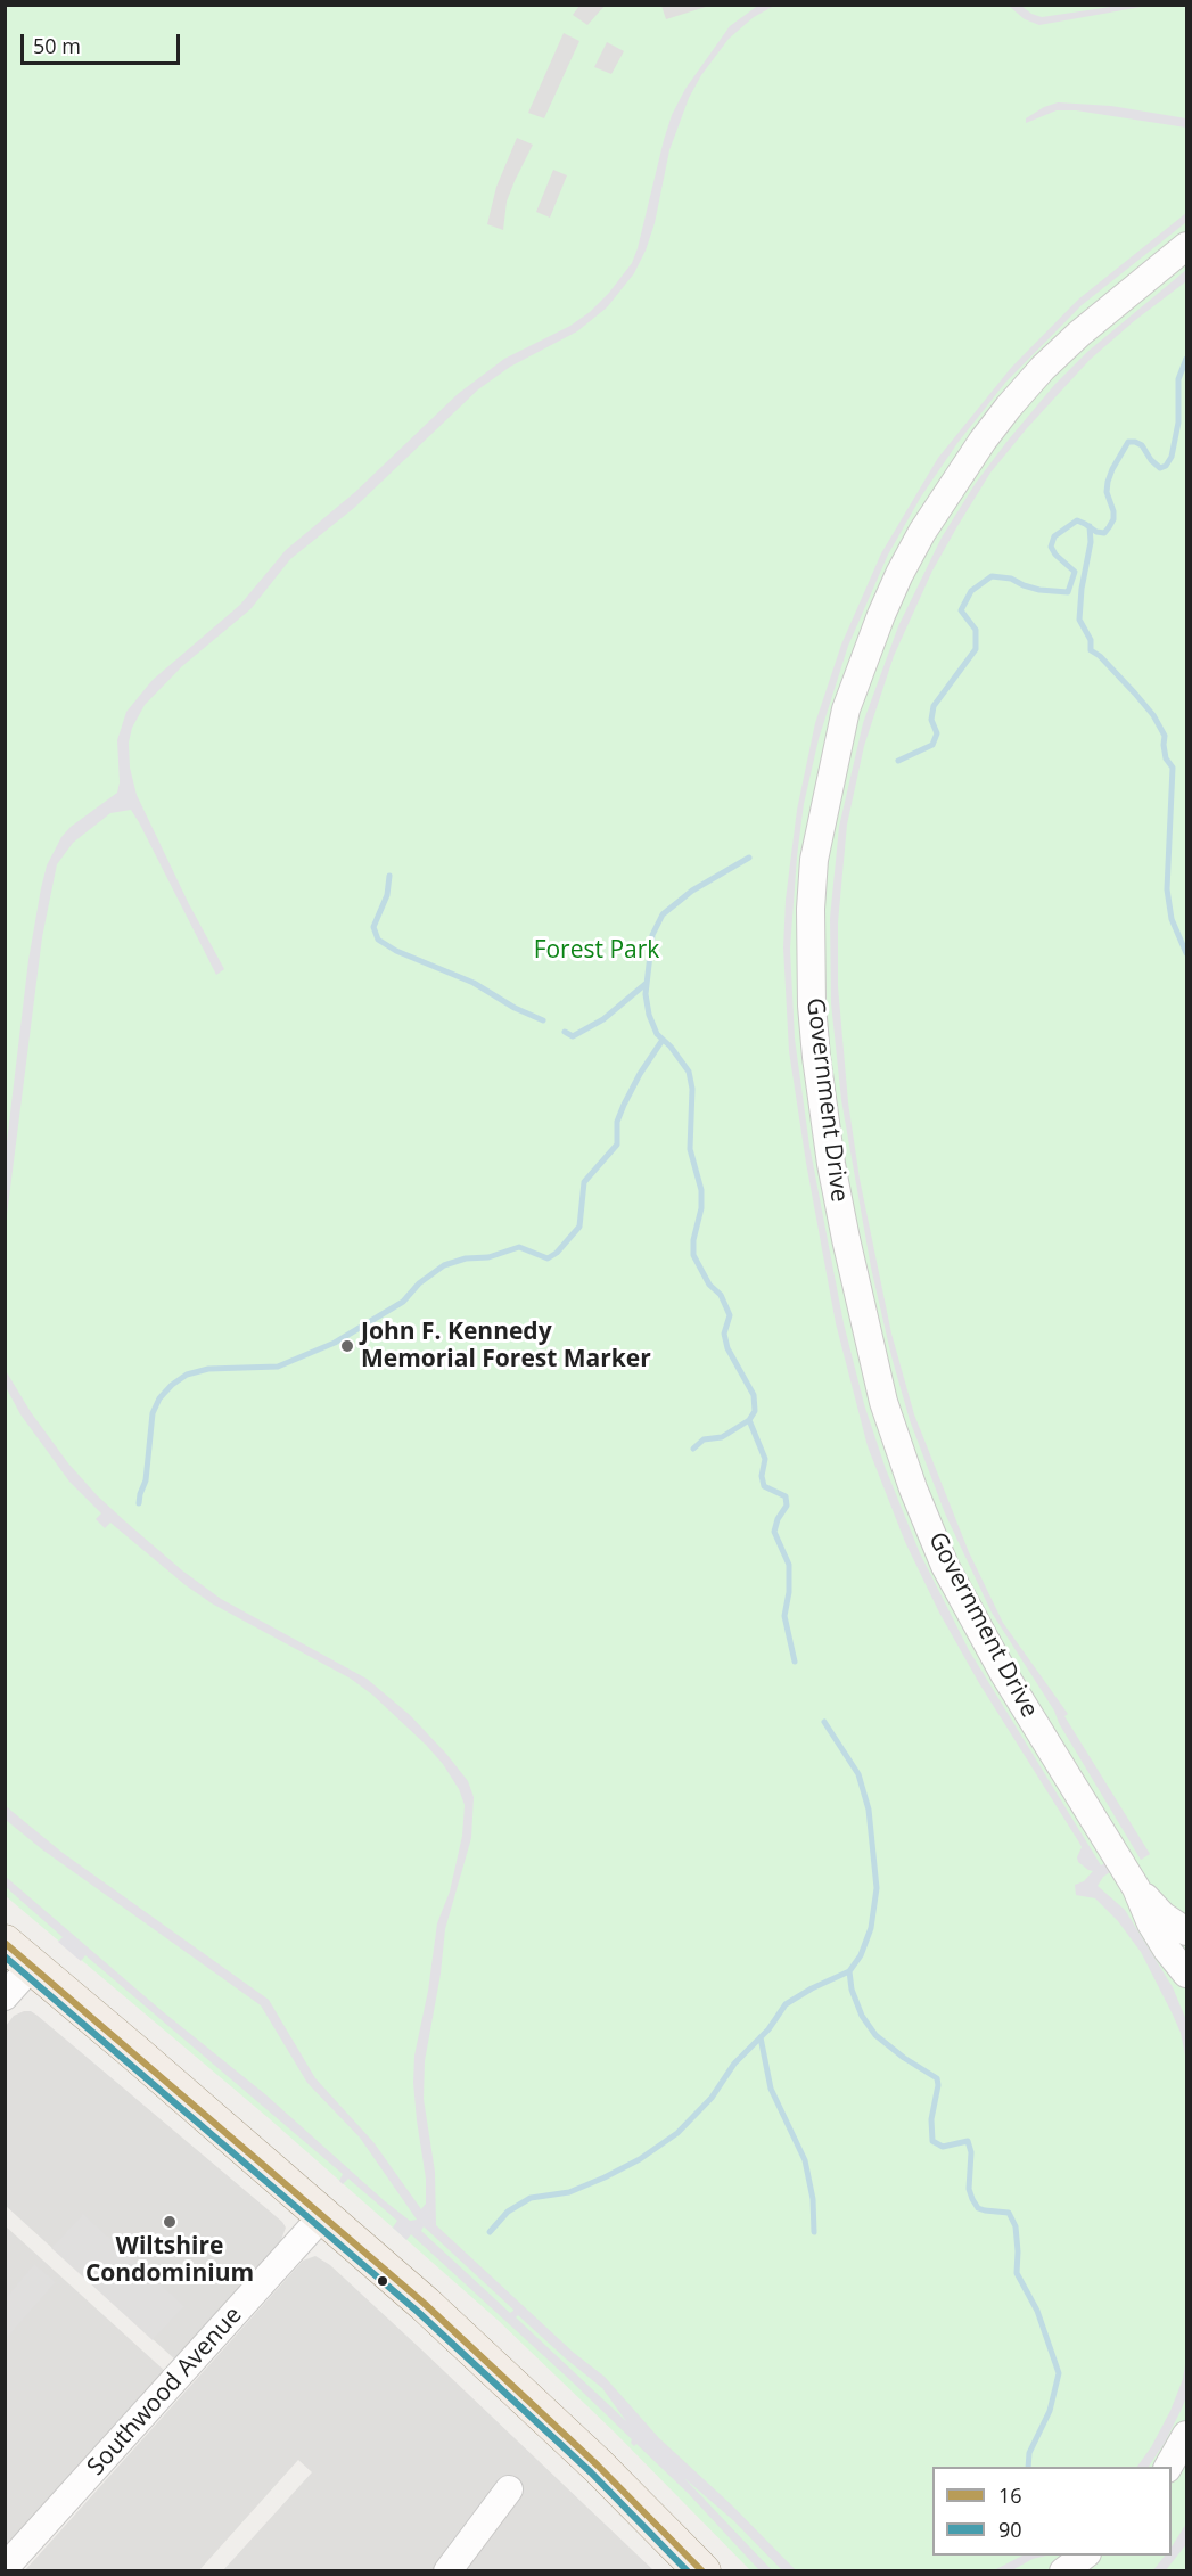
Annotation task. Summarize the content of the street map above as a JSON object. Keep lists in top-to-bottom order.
{
  "streets": {
    "street": ["Government Drive", "Southwood Avenue"]
  },
  "parks": ["Forest Park"],
  "places": ["John F. Kennedy Memorial Forest Marker", "Wiltshire Condominium"],
  "lines": ["transit line 16", "transit line 90"],
  "legend": ["16", "90"],
  "scale_bar": "50 m"
}
